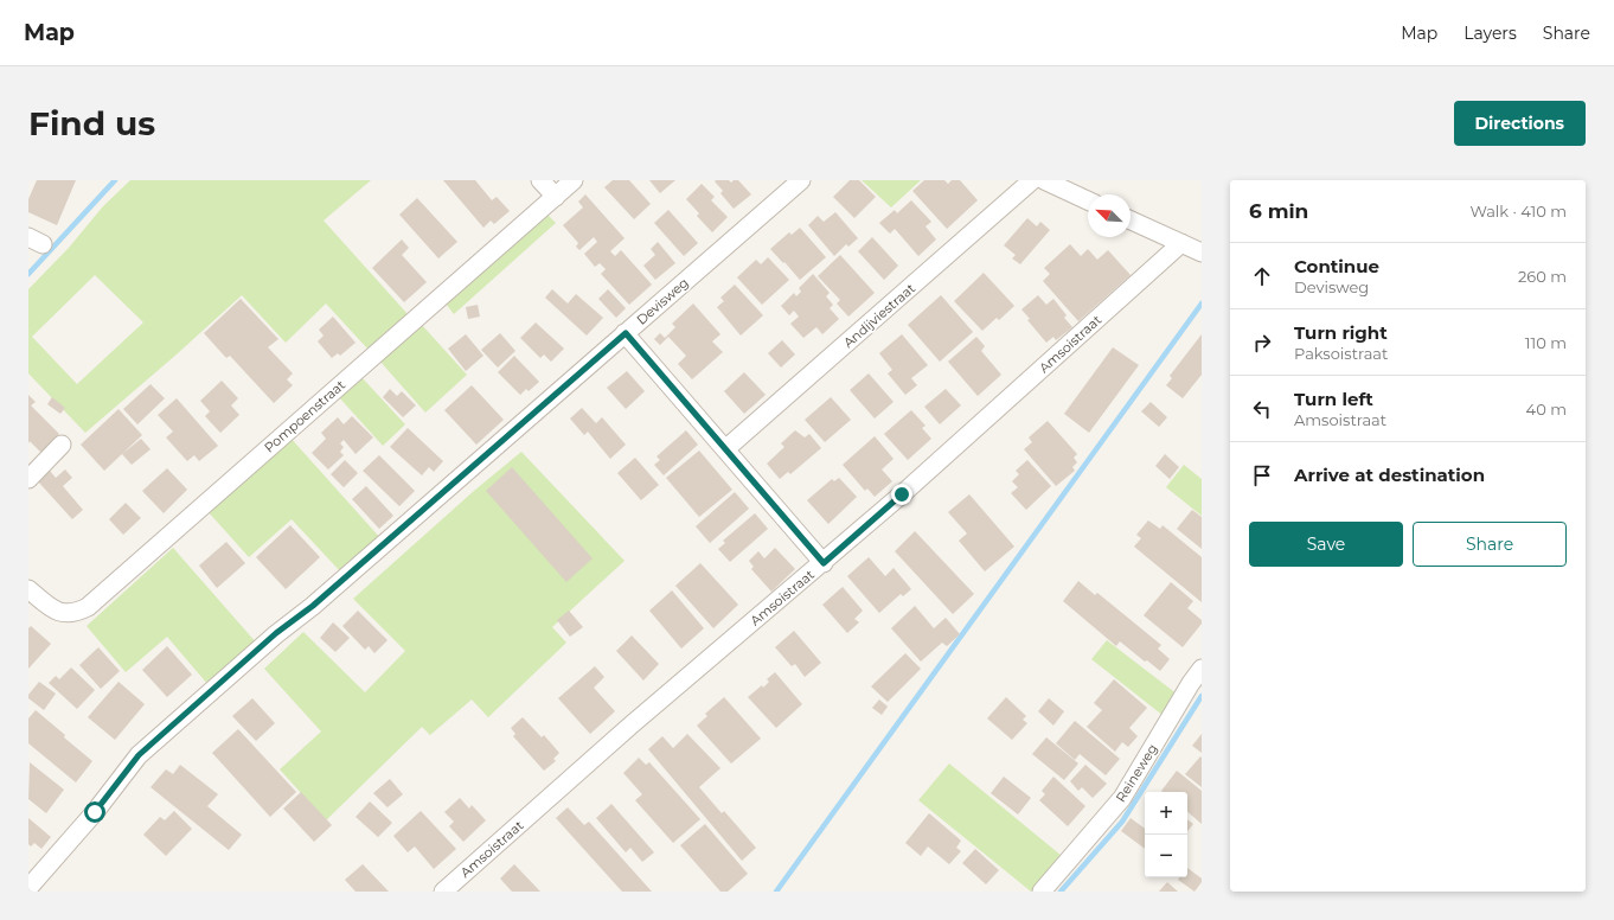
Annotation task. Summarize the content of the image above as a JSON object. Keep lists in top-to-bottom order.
{
  "streets": {
    "street": [
      "Devisweg",
      "Andijviestraat",
      "Amsoistraat",
      "Pompoenstraat",
      "Reineweg"
    ]
  },
  "north": "top left",
  "page": {
    "header": "Map",
    "nav": ["Map", "Layers", "Share"],
    "buttons": [
      "Directions",
      ["Save", "Share"]
    ],
    "title": "Find us",
    "heading": ["6 min", "Walk · 410 m"],
    "list": [
      ["Continue", "Devisweg", "260 m"],
      ["Turn right", "Paksoistraat", "110 m"],
      ["Turn left", "Amsoistraat", "40 m"],
      "Arrive at destination"
    ],
    "map_buttons": ["+", "−"]
  }
}
